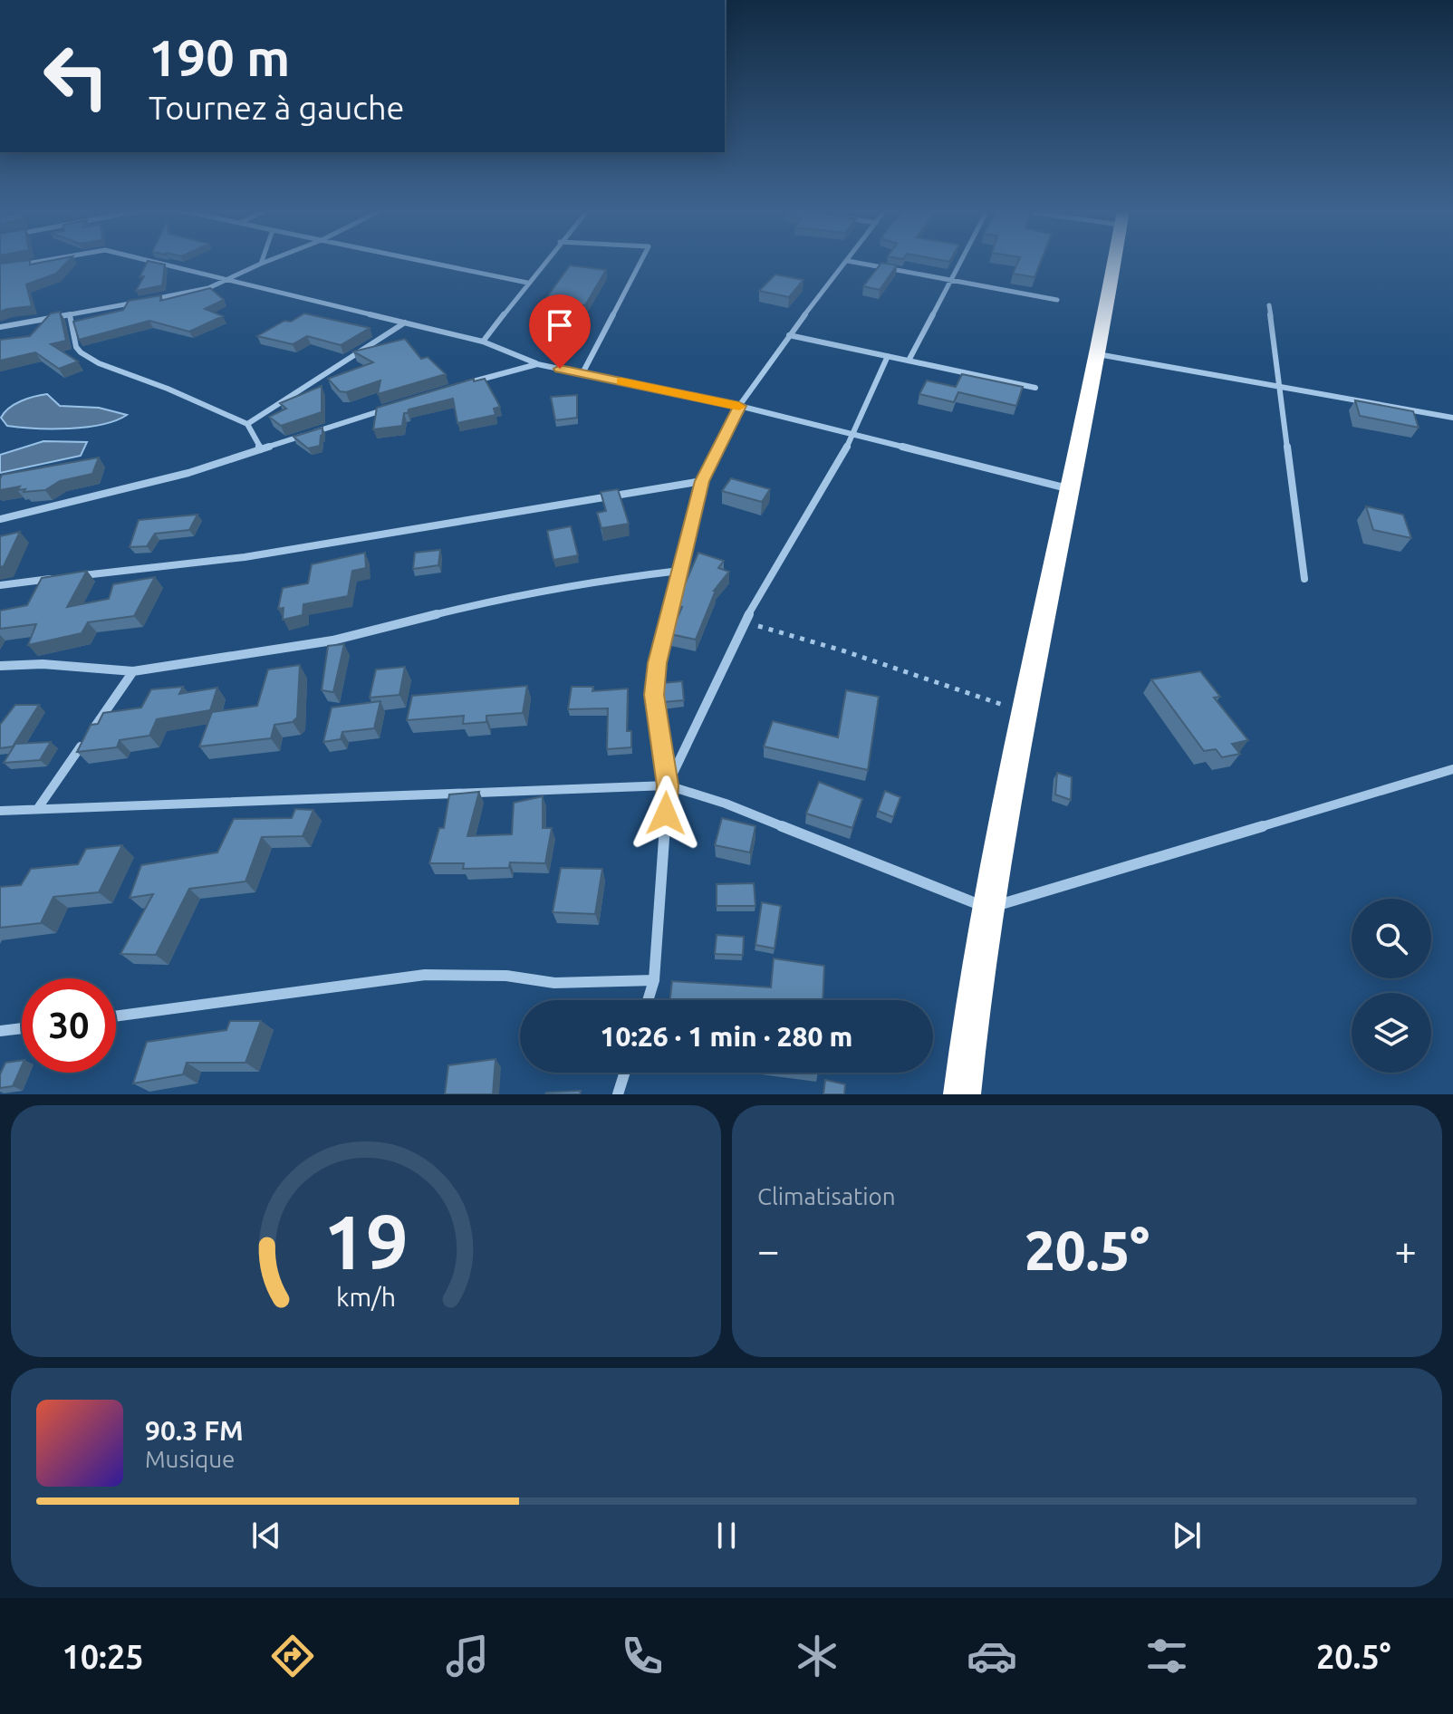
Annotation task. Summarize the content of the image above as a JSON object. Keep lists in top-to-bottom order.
{
  "page": {
    "turn": ["190 m", "Tournez à gauche"],
    "limit": "30",
    "trip": "10:26 · 1 min · 280 m",
    "tile": "Climatisation",
    "heat": ["−", "20.5°", "+"],
    "song": ["90.3 FM", "Musique"],
    "tabs": ["10:25", "20.5°"],
    "gauge": ["19", "km/h"]
  }
}
